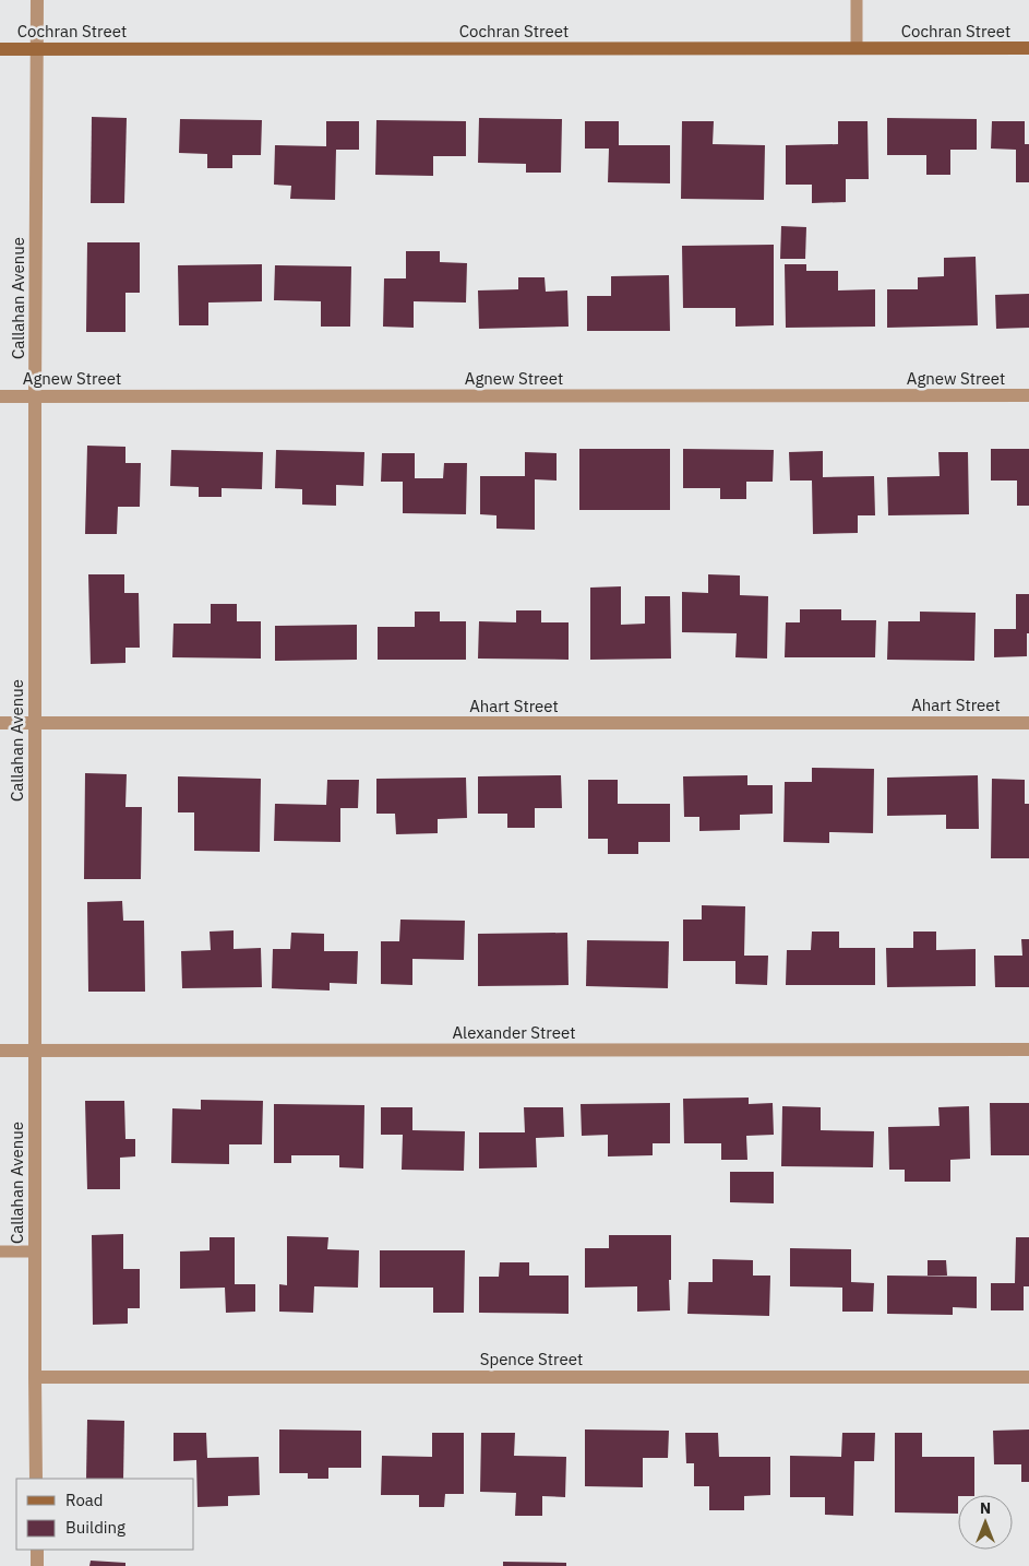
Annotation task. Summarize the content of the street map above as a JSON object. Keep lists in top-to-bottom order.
{
  "streets": {
    "main road": ["Cochran Street"],
    "street": [
      "Callahan Avenue",
      "Agnew Street",
      "Ahart Street",
      "Alexander Street",
      "Spence Street"
    ]
  },
  "crossings": [
    ["Cochran Street", "Callahan Avenue"],
    ["Callahan Avenue", "Agnew Street"],
    ["Callahan Avenue", "Ahart Street"],
    ["Callahan Avenue", "Alexander Street"],
    ["Callahan Avenue", "Spence Street"]
  ],
  "legend": ["Road", "Building"],
  "north": "top"
}
